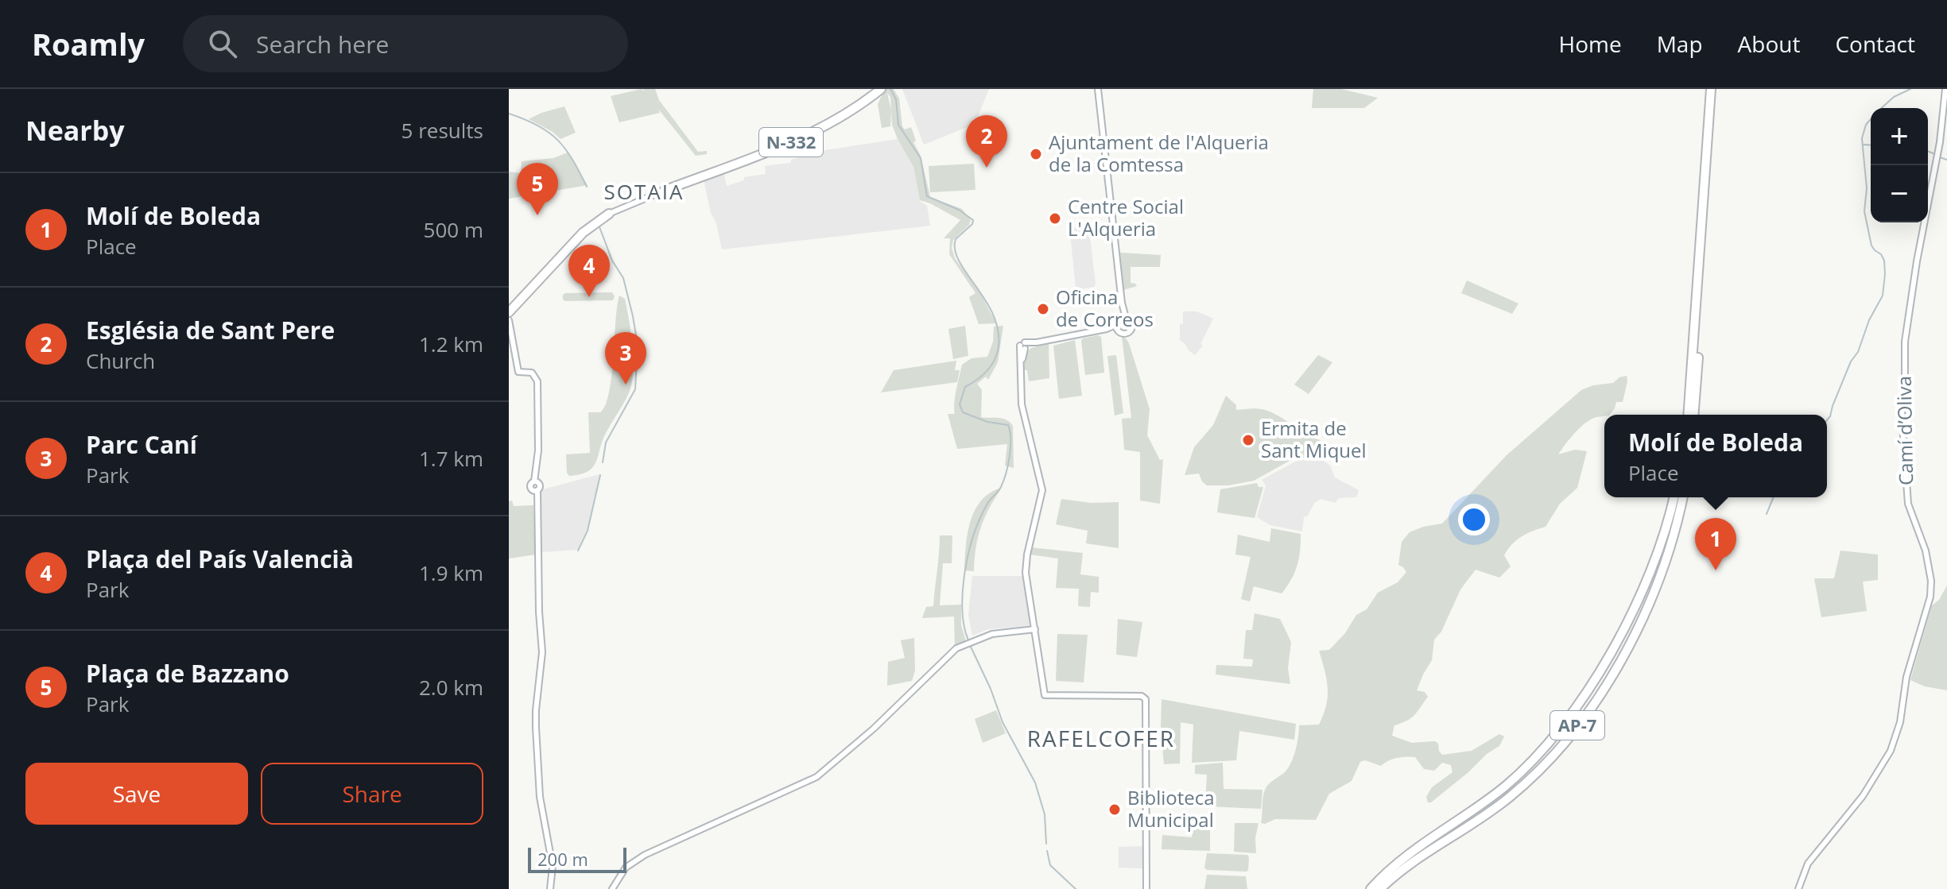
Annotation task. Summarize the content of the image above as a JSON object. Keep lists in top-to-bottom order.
{
  "streets": {
    "highway": ["N-332", "AP-7"],
    "street": ["Camí d’Oliva"]
  },
  "districts": ["SOTAIA", "RAFELCOFER"],
  "places": [
    "Ajuntament de l'Alqueria de la Comtessa",
    "Centre Social L'Alqueria",
    "Oficina de Correos",
    "Ermita de Sant Miquel",
    "Biblioteca Municipal"
  ],
  "scale_bar": "200 m",
  "page": {
    "header": "Roamly",
    "search": "Search here",
    "nav": [
      "Home",
      "Map",
      "About",
      "Contact"
    ],
    "heading": ["Nearby", "5 results"],
    "map_buttons": ["+", "−"],
    "pins": [
      "2",
      "5",
      "4",
      "3",
      "1"
    ],
    "list": [
      {
        "mark": "1",
        "name": "Molí de Boleda",
        "note": "Place",
        "value": "500 m"
      },
      {
        "mark": "2",
        "name": "Església de Sant Pere",
        "note": "Church",
        "value": "1.2 km"
      },
      {
        "mark": "3",
        "name": "Parc Caní",
        "note": "Park",
        "value": "1.7 km"
      },
      {
        "mark": "4",
        "name": "Plaça del País Valencià",
        "note": "Park",
        "value": "1.9 km"
      },
      {
        "mark": "5",
        "name": "Plaça de Bazzano",
        "note": "Park",
        "value": "2.0 km"
      }
    ],
    "popup": ["Molí de Boleda", "Place"],
    "buttons": ["Save", "Share"],
    "scale": "200 m"
  }
}
